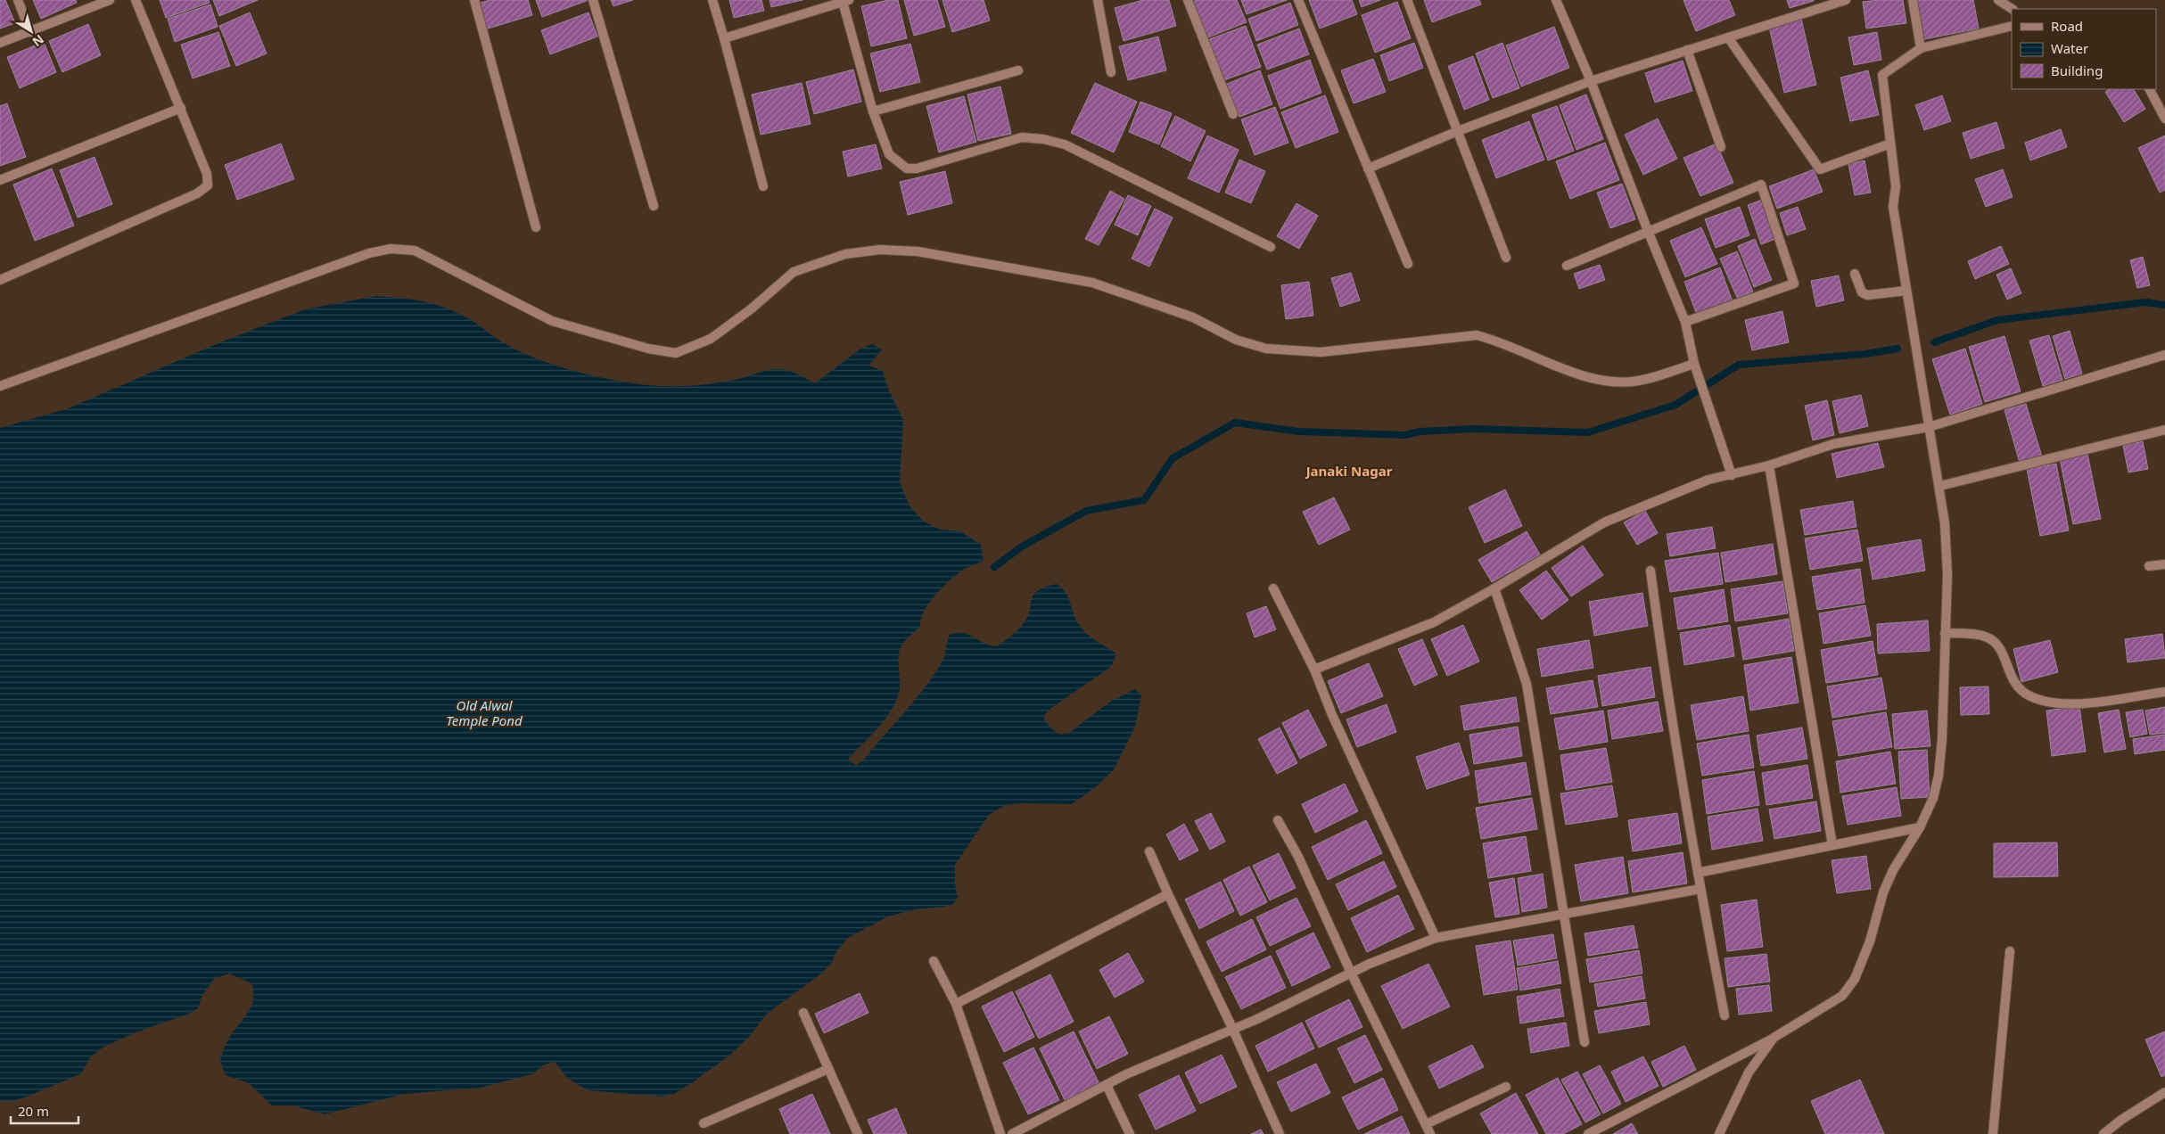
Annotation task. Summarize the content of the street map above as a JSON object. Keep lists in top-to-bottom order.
{
  "districts": ["Janaki Nagar"],
  "water": ["Old Alwal Temple Pond"],
  "legend": ["Road", "Water", "Building"],
  "scale_bar": "20 m",
  "north": "bottom right"
}
